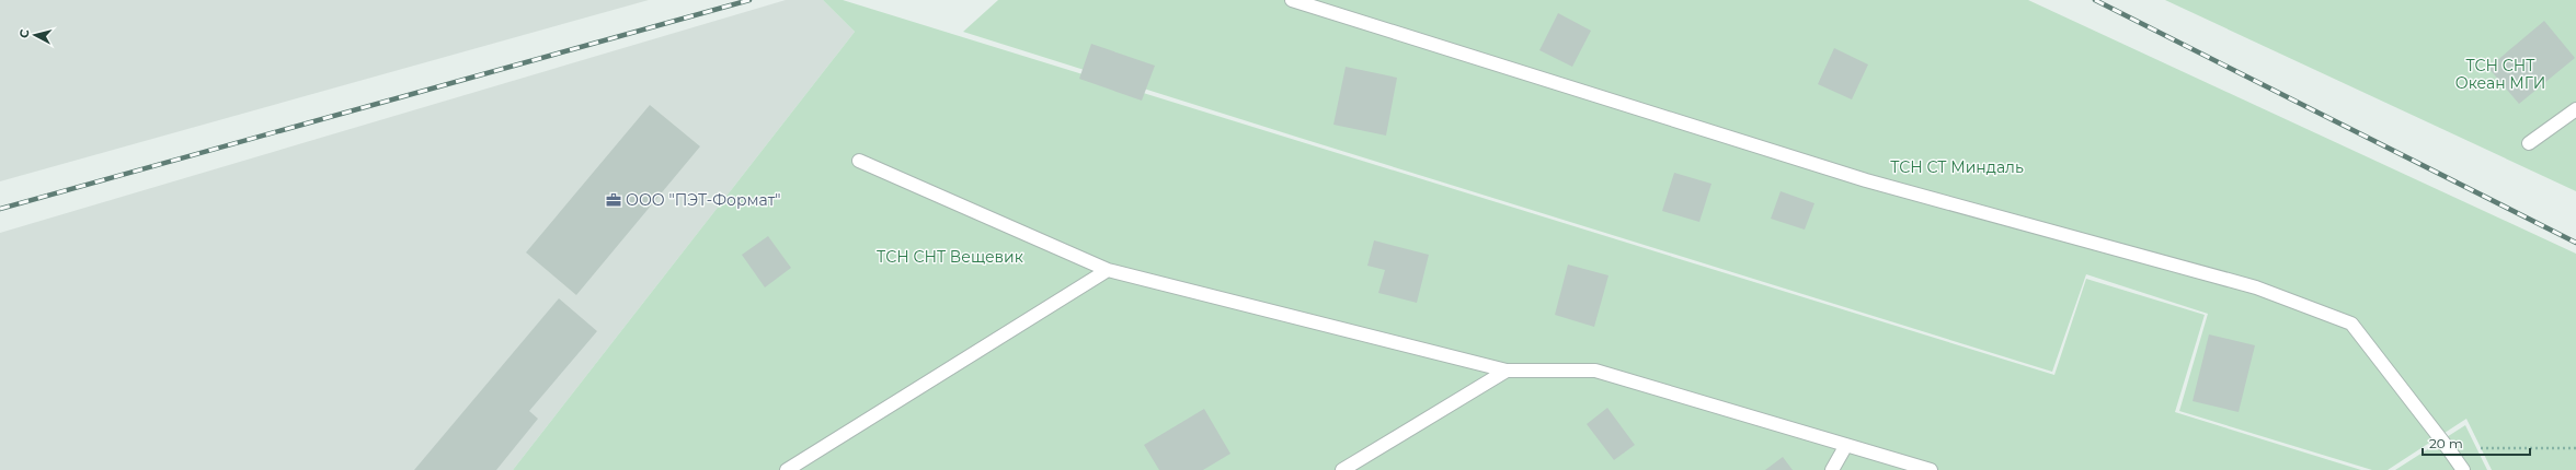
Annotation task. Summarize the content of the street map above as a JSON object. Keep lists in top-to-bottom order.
{
  "parks": ["ТСН СНТ Океан МГИ", "ТСН СТ Миндаль", "ТСН СНТ Вещевик"],
  "places": {
    "office": ["ООО \"ПЭТ-Формат\""]
  },
  "scale_bar": "20 m",
  "north": "left"
}
